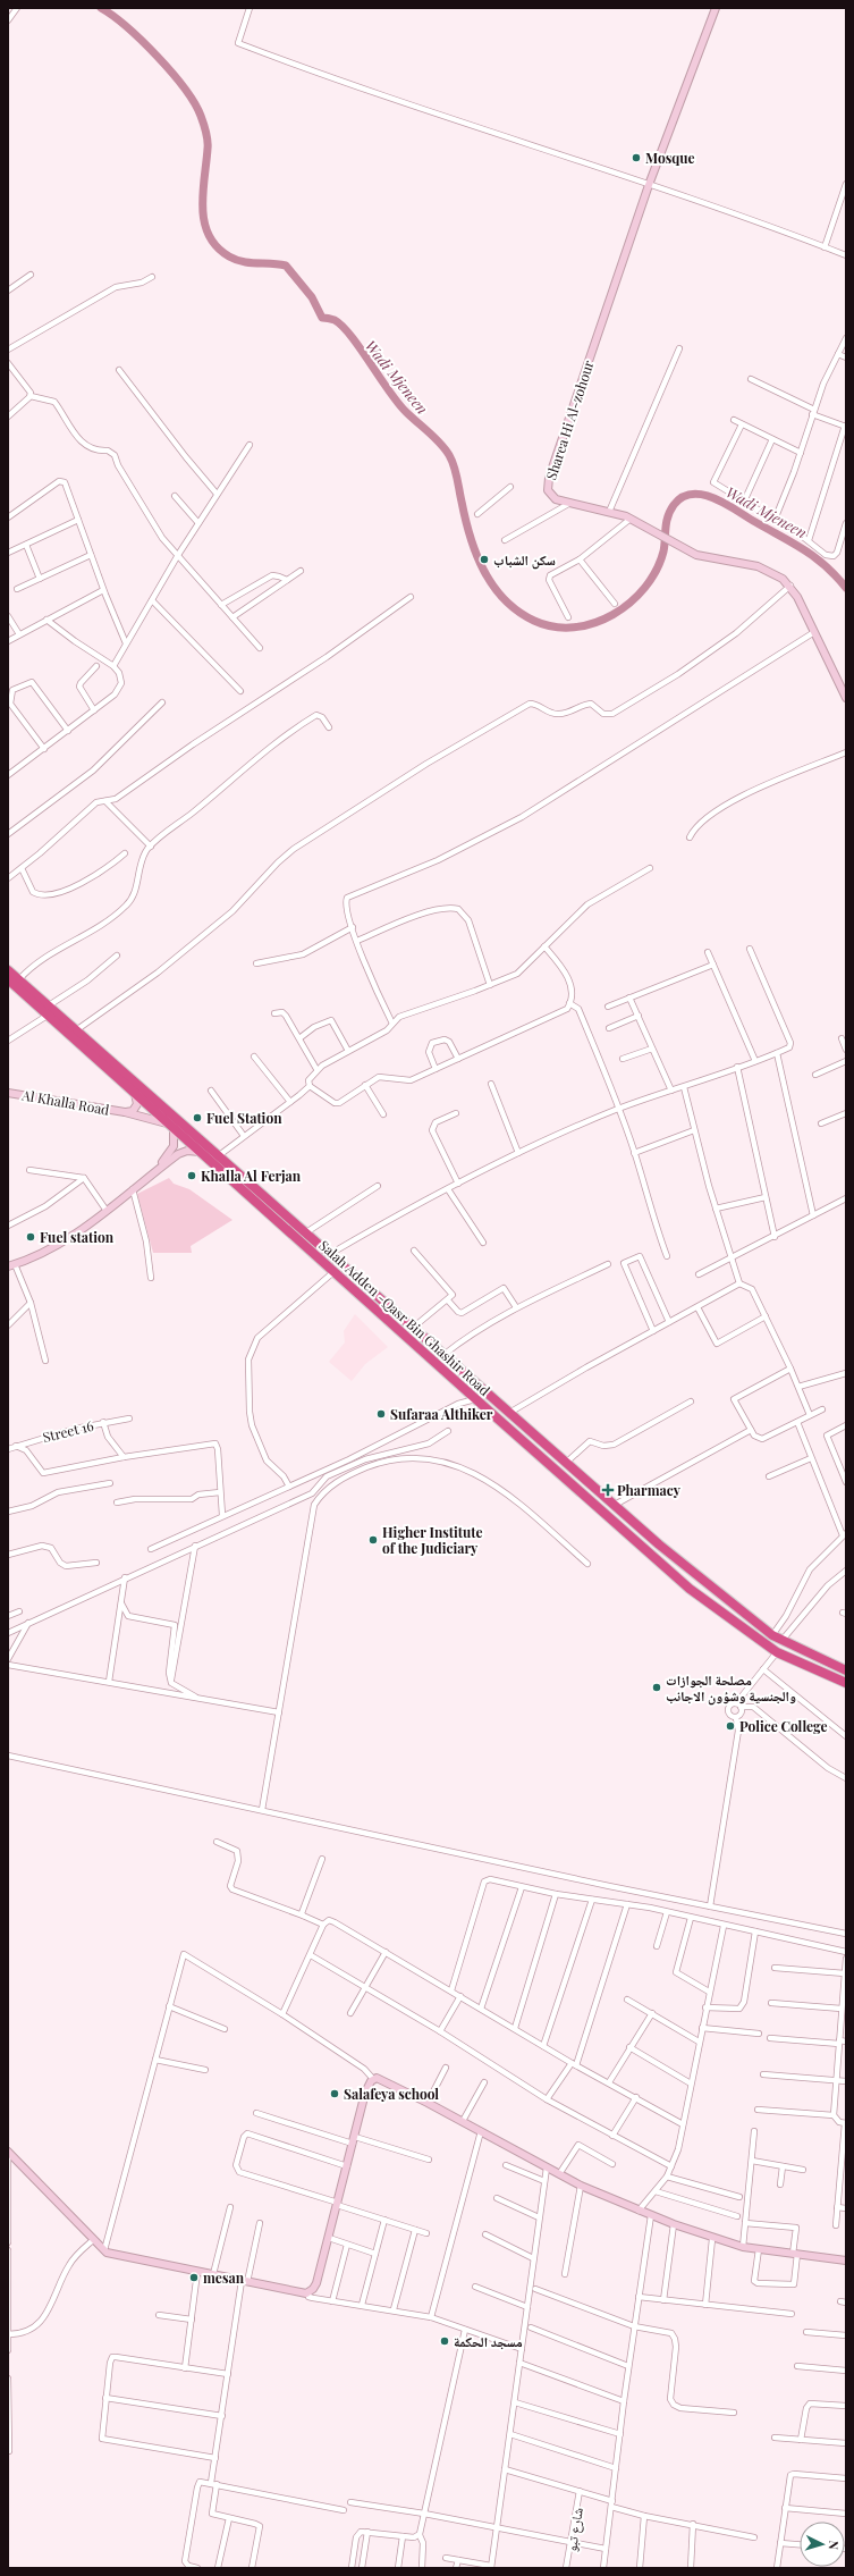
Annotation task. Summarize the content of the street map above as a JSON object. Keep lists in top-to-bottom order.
{
  "streets": {
    "highway": ["Salah Adden -Qasr Bin Ghashir Road"],
    "street": [
      "Sharea Hi Al-zohour",
      "Al Khalla Road",
      "Street 16",
      "شارع تبو"
    ]
  },
  "crossings": [
    ["Al Khalla Road", "Salah Adden -Qasr Bin Ghashir Road"]
  ],
  "water": ["Wadi Mjeneen"],
  "places": {
    "other": [
      "Mosque",
      "سكن الشباب",
      "Fuel Station",
      "Khalla Al Ferjan",
      "Fuel station",
      "Sufaraa Althiker",
      "Higher Institute of the Judiciary",
      "مصلحة الجوازات والجنسية وشؤون الاجانب",
      "Police College",
      "Salafeya school",
      "mesan",
      "مسجد الحكمة"
    ],
    "health": ["Pharmacy"]
  },
  "north": "right"
}
